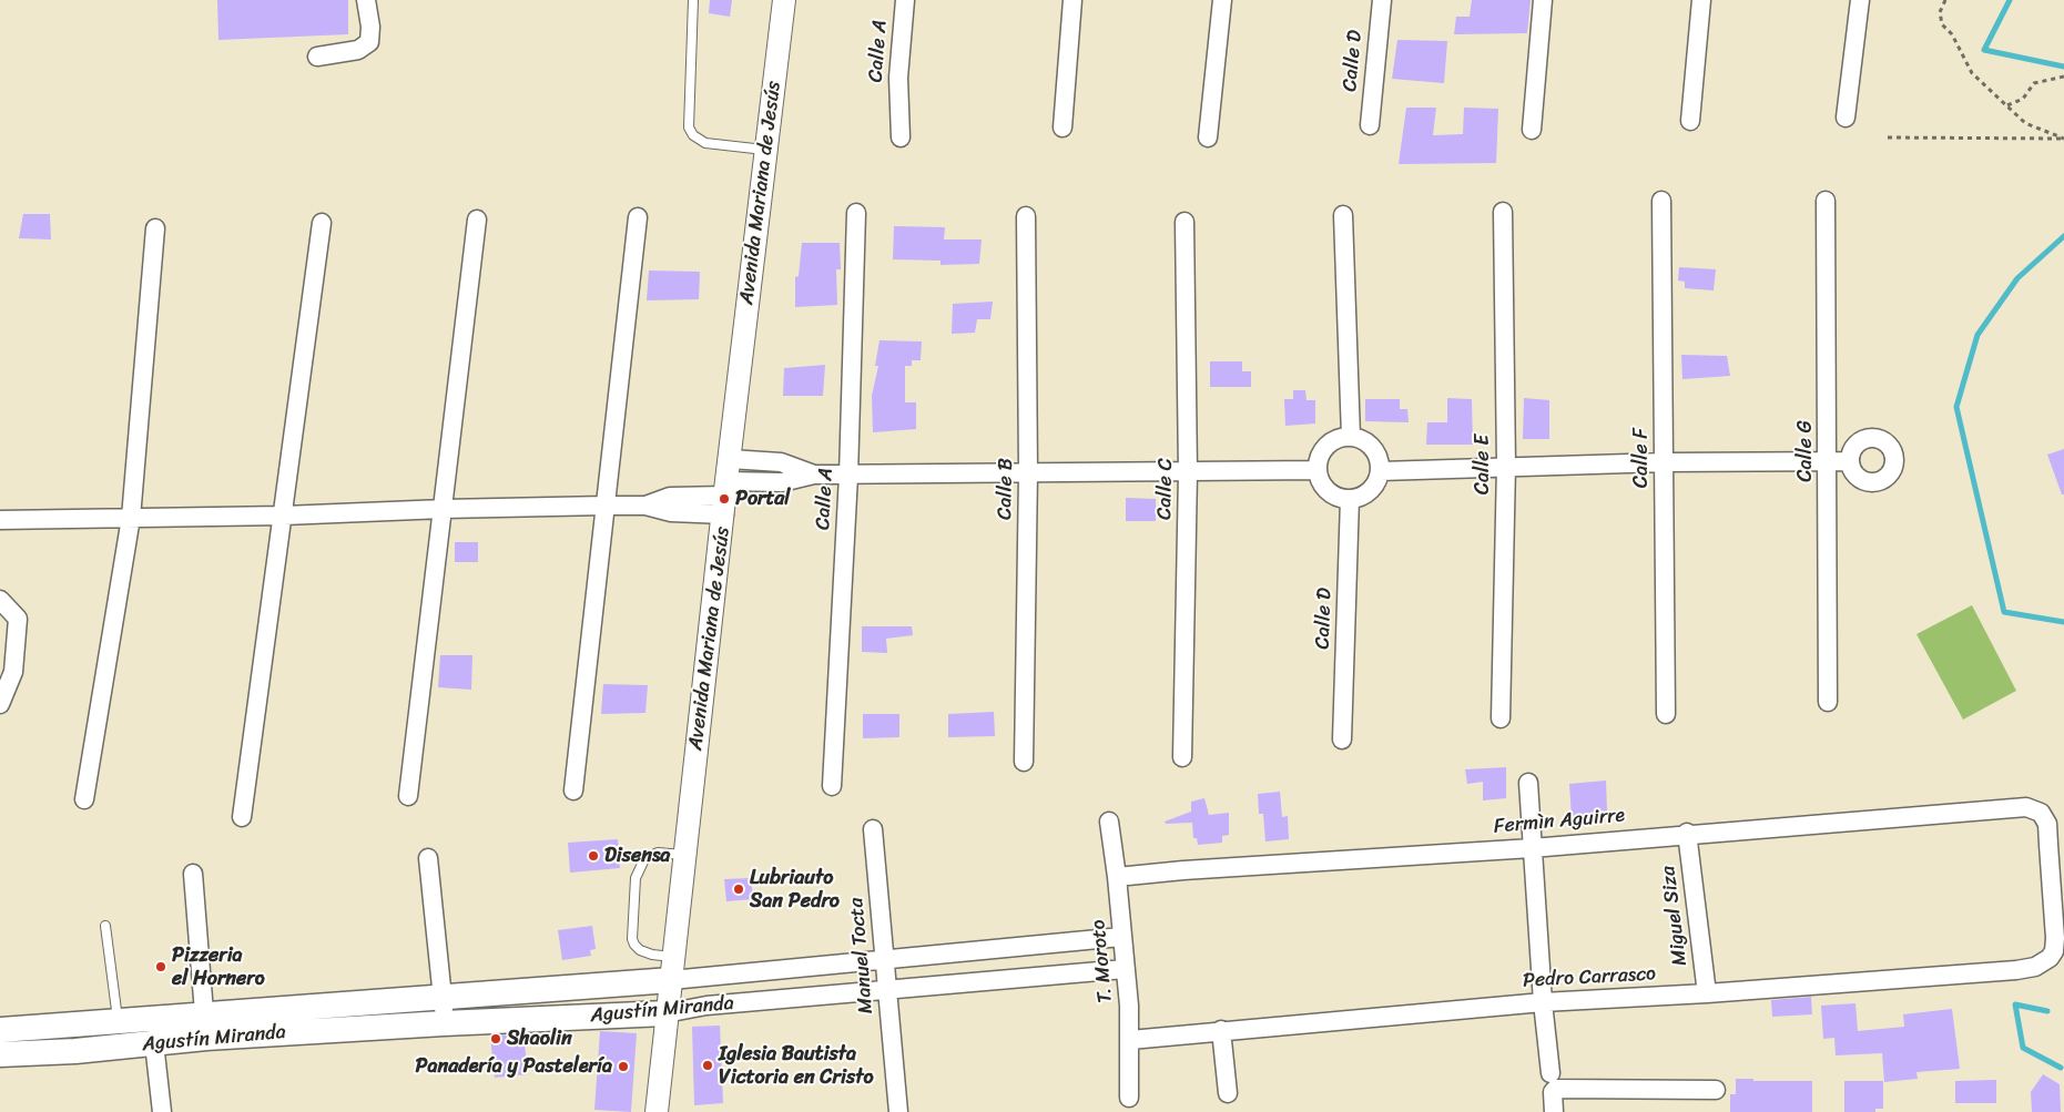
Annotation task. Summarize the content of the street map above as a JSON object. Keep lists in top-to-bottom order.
{
  "streets": {
    "main road": ["Agustín Miranda"],
    "street": [
      "Calle A",
      "Calle D",
      "Avenida Mariana de Jesús",
      "Calle G",
      "Calle F",
      "Calle E",
      "Calle B",
      "Calle C",
      "Fermìn Aguirre",
      "Miguel Siza",
      "Manuel Tocta",
      "T. Moroto",
      "Pedro Carrasco"
    ]
  },
  "crossings": [
    ["Avenida Mariana de Jesús", "Agustín Miranda"],
    ["Fermìn Aguirre", "Miguel Siza"],
    ["Fermìn Aguirre", "T. Moroto"],
    ["Fermìn Aguirre", "Pedro Carrasco"],
    ["Miguel Siza", "Pedro Carrasco"],
    ["Manuel Tocta", "Agustín Miranda"],
    ["T. Moroto", "Pedro Carrasco"],
    ["T. Moroto", "Agustín Miranda"]
  ],
  "places": [
    "Portal",
    "Disensa",
    "Lubriauto San Pedro",
    "Pizzeria el Hornero",
    "Shaolin",
    "Iglesia Bautista Victoria en Cristo",
    "Panadería y Pastelería"
  ]
}
